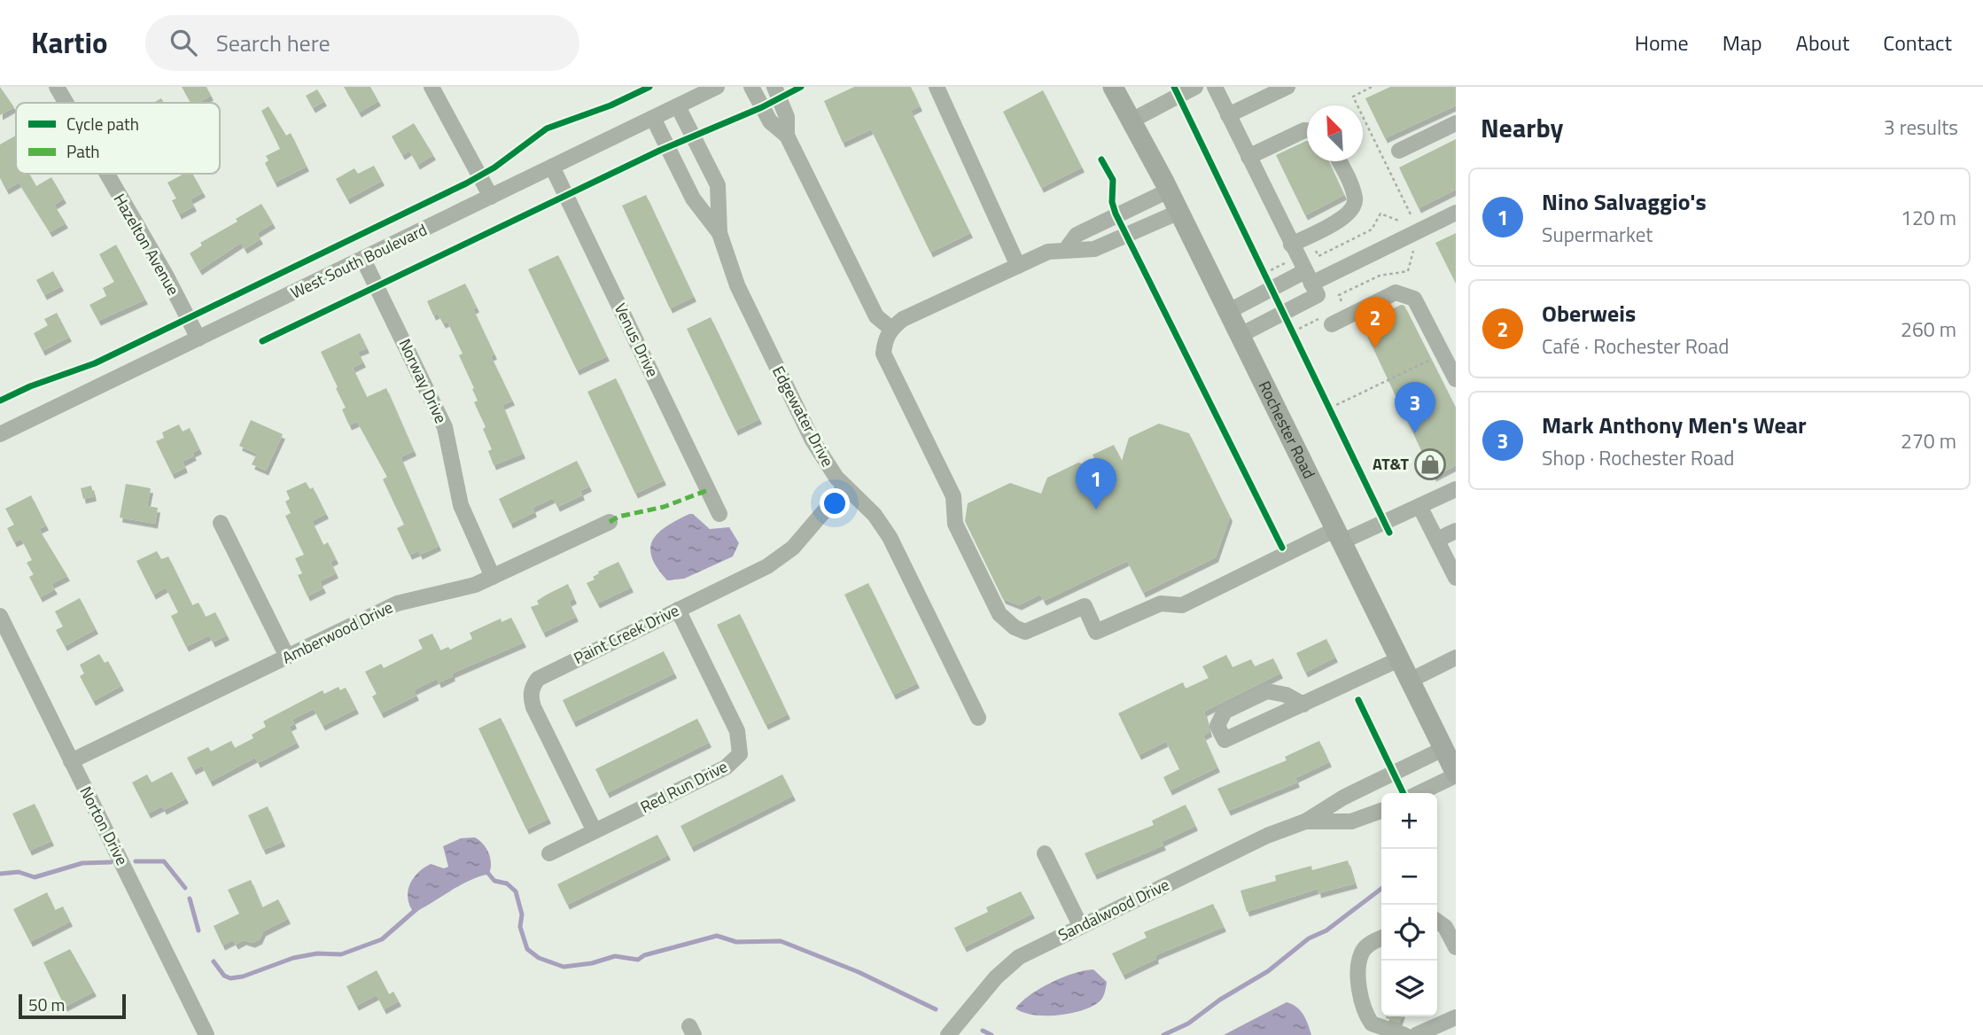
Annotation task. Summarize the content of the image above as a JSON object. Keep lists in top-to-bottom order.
{
  "streets": {
    "main road": ["Rochester Road"],
    "street": [
      "Hazelton Avenue",
      "West South Boulevard",
      "Venus Drive",
      "Norway Drive",
      "Edgewater Drive",
      "Amberwood Drive",
      "Paint Creek Drive",
      "Red Run Drive",
      "Norton Drive",
      "Sandalwood Drive"
    ]
  },
  "crossings": [
    ["Hazelton Avenue", "West South Boulevard"],
    ["West South Boulevard", "Venus Drive"],
    ["West South Boulevard", "Norway Drive"],
    ["West South Boulevard", "Edgewater Drive"],
    ["Norway Drive", "Amberwood Drive"],
    ["Edgewater Drive", "Paint Creek Drive"],
    ["Rochester Road", "Sandalwood Drive"],
    ["Amberwood Drive", "Norton Drive"],
    ["Paint Creek Drive", "Red Run Drive"]
  ],
  "places": {
    "shop": ["AT&T"]
  },
  "legend": ["Cycle path", "Path"],
  "scale_bar": "50 m",
  "north": "top left",
  "page": {
    "header": "Kartio",
    "search": "Search here",
    "nav": [
      "Home",
      "Map",
      "About",
      "Contact"
    ],
    "heading": ["Nearby", "3 results"],
    "list": [
      {
        "mark": "1",
        "name": "Nino Salvaggio's",
        "note": "Supermarket",
        "value": "120 m"
      },
      {
        "mark": "2",
        "name": "Oberweis",
        "note": "Café · Rochester Road",
        "value": "260 m"
      },
      {
        "mark": "3",
        "name": "Mark Anthony Men's Wear",
        "note": "Shop · Rochester Road",
        "value": "270 m"
      }
    ],
    "pins": ["2", "3", "1"],
    "map_buttons": ["+", "−"],
    "scale": "50 m"
  }
}
